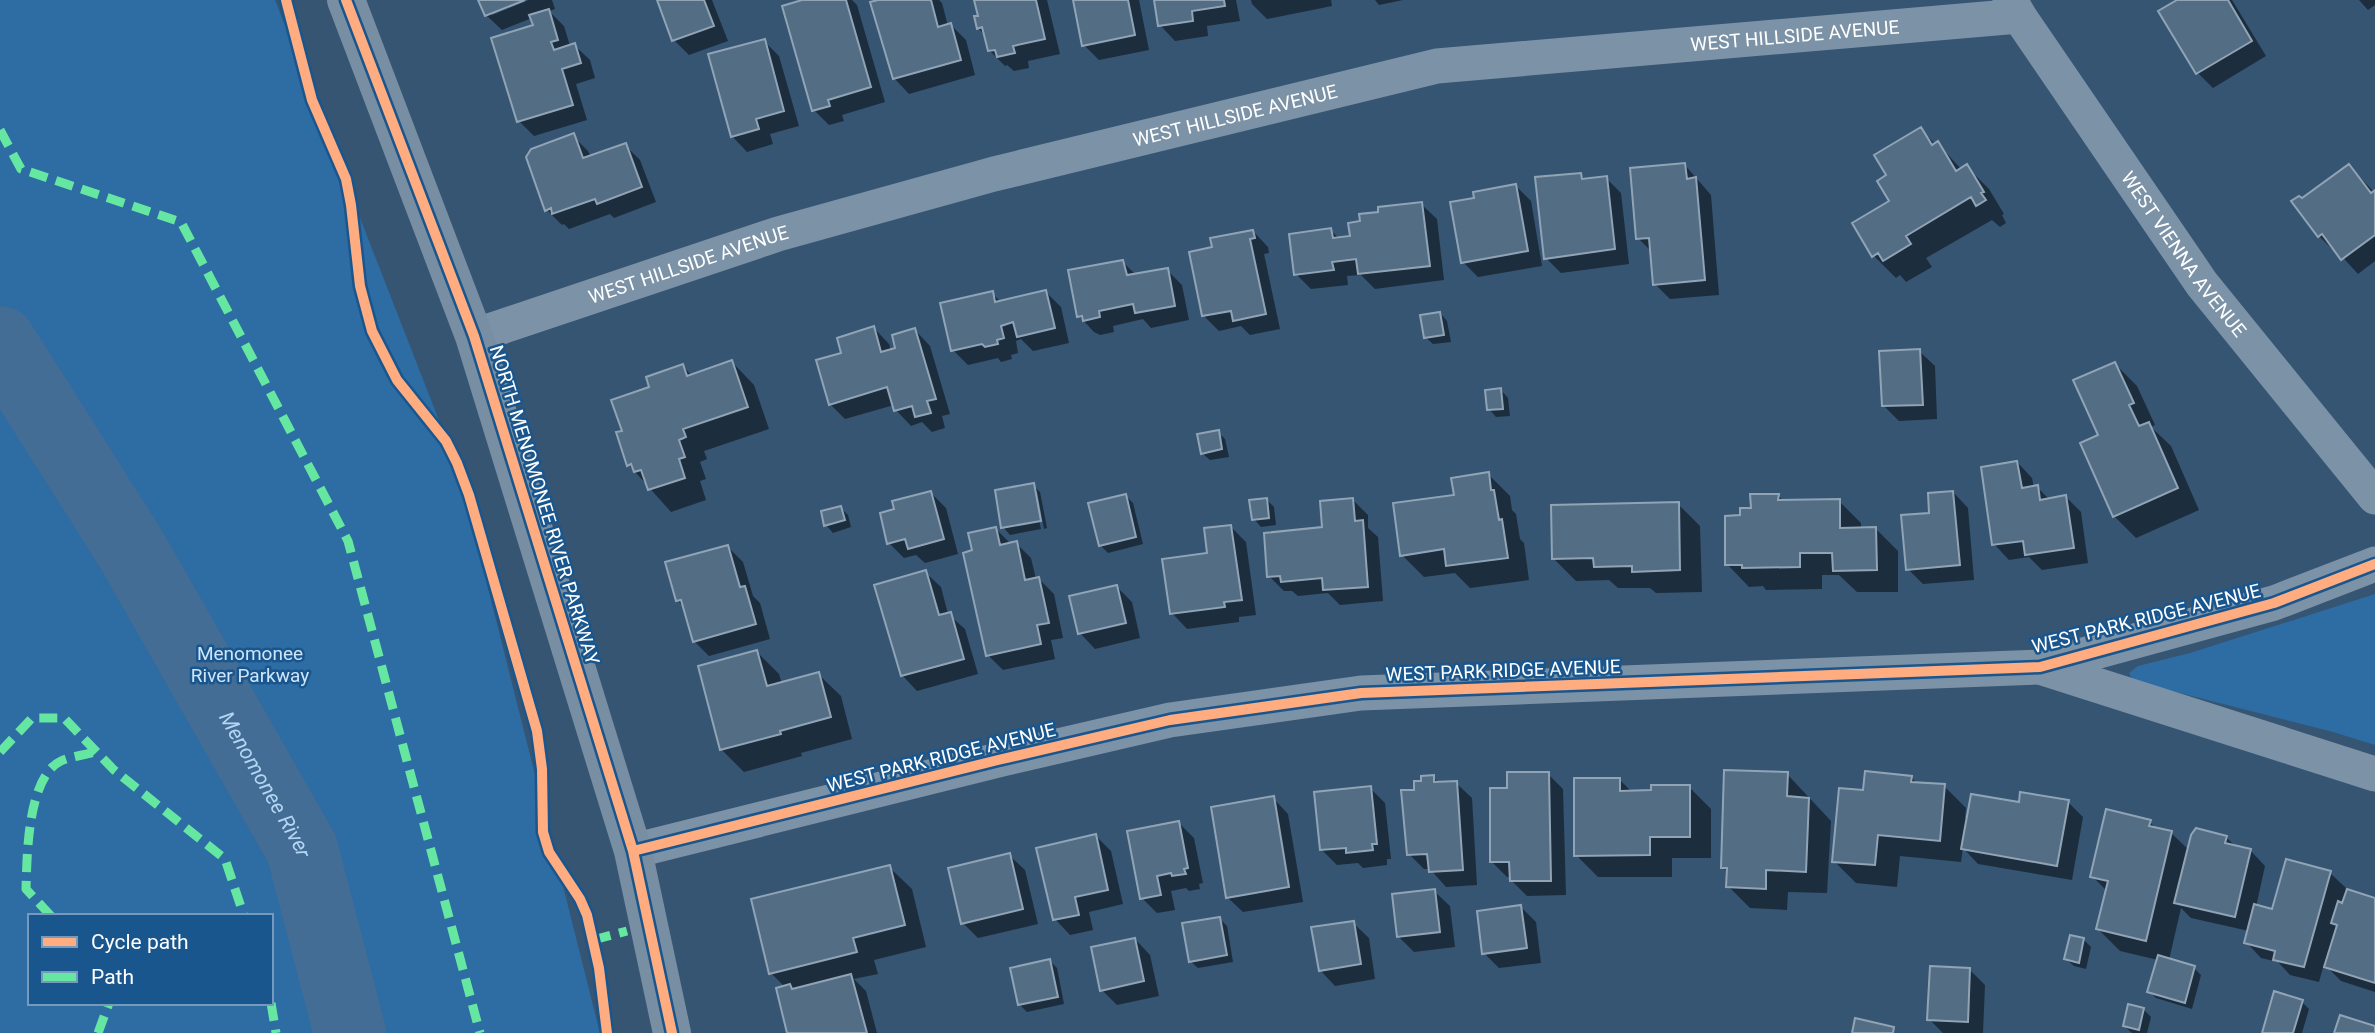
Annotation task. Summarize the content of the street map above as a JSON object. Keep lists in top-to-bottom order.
{
  "streets": {
    "street": [
      "WEST HILLSIDE AVENUE",
      "WEST VIENNA AVENUE",
      "NORTH MENOMONEE RIVER PARKWAY",
      "WEST PARK RIDGE AVENUE"
    ]
  },
  "crossings": [
    ["WEST HILLSIDE AVENUE", "WEST VIENNA AVENUE"],
    ["WEST HILLSIDE AVENUE", "NORTH MENOMONEE RIVER PARKWAY"],
    ["NORTH MENOMONEE RIVER PARKWAY", "WEST PARK RIDGE AVENUE"]
  ],
  "water": ["Menomonee River"],
  "parks": ["Menomonee River Parkway"],
  "legend": ["Cycle path", "Path"]
}
